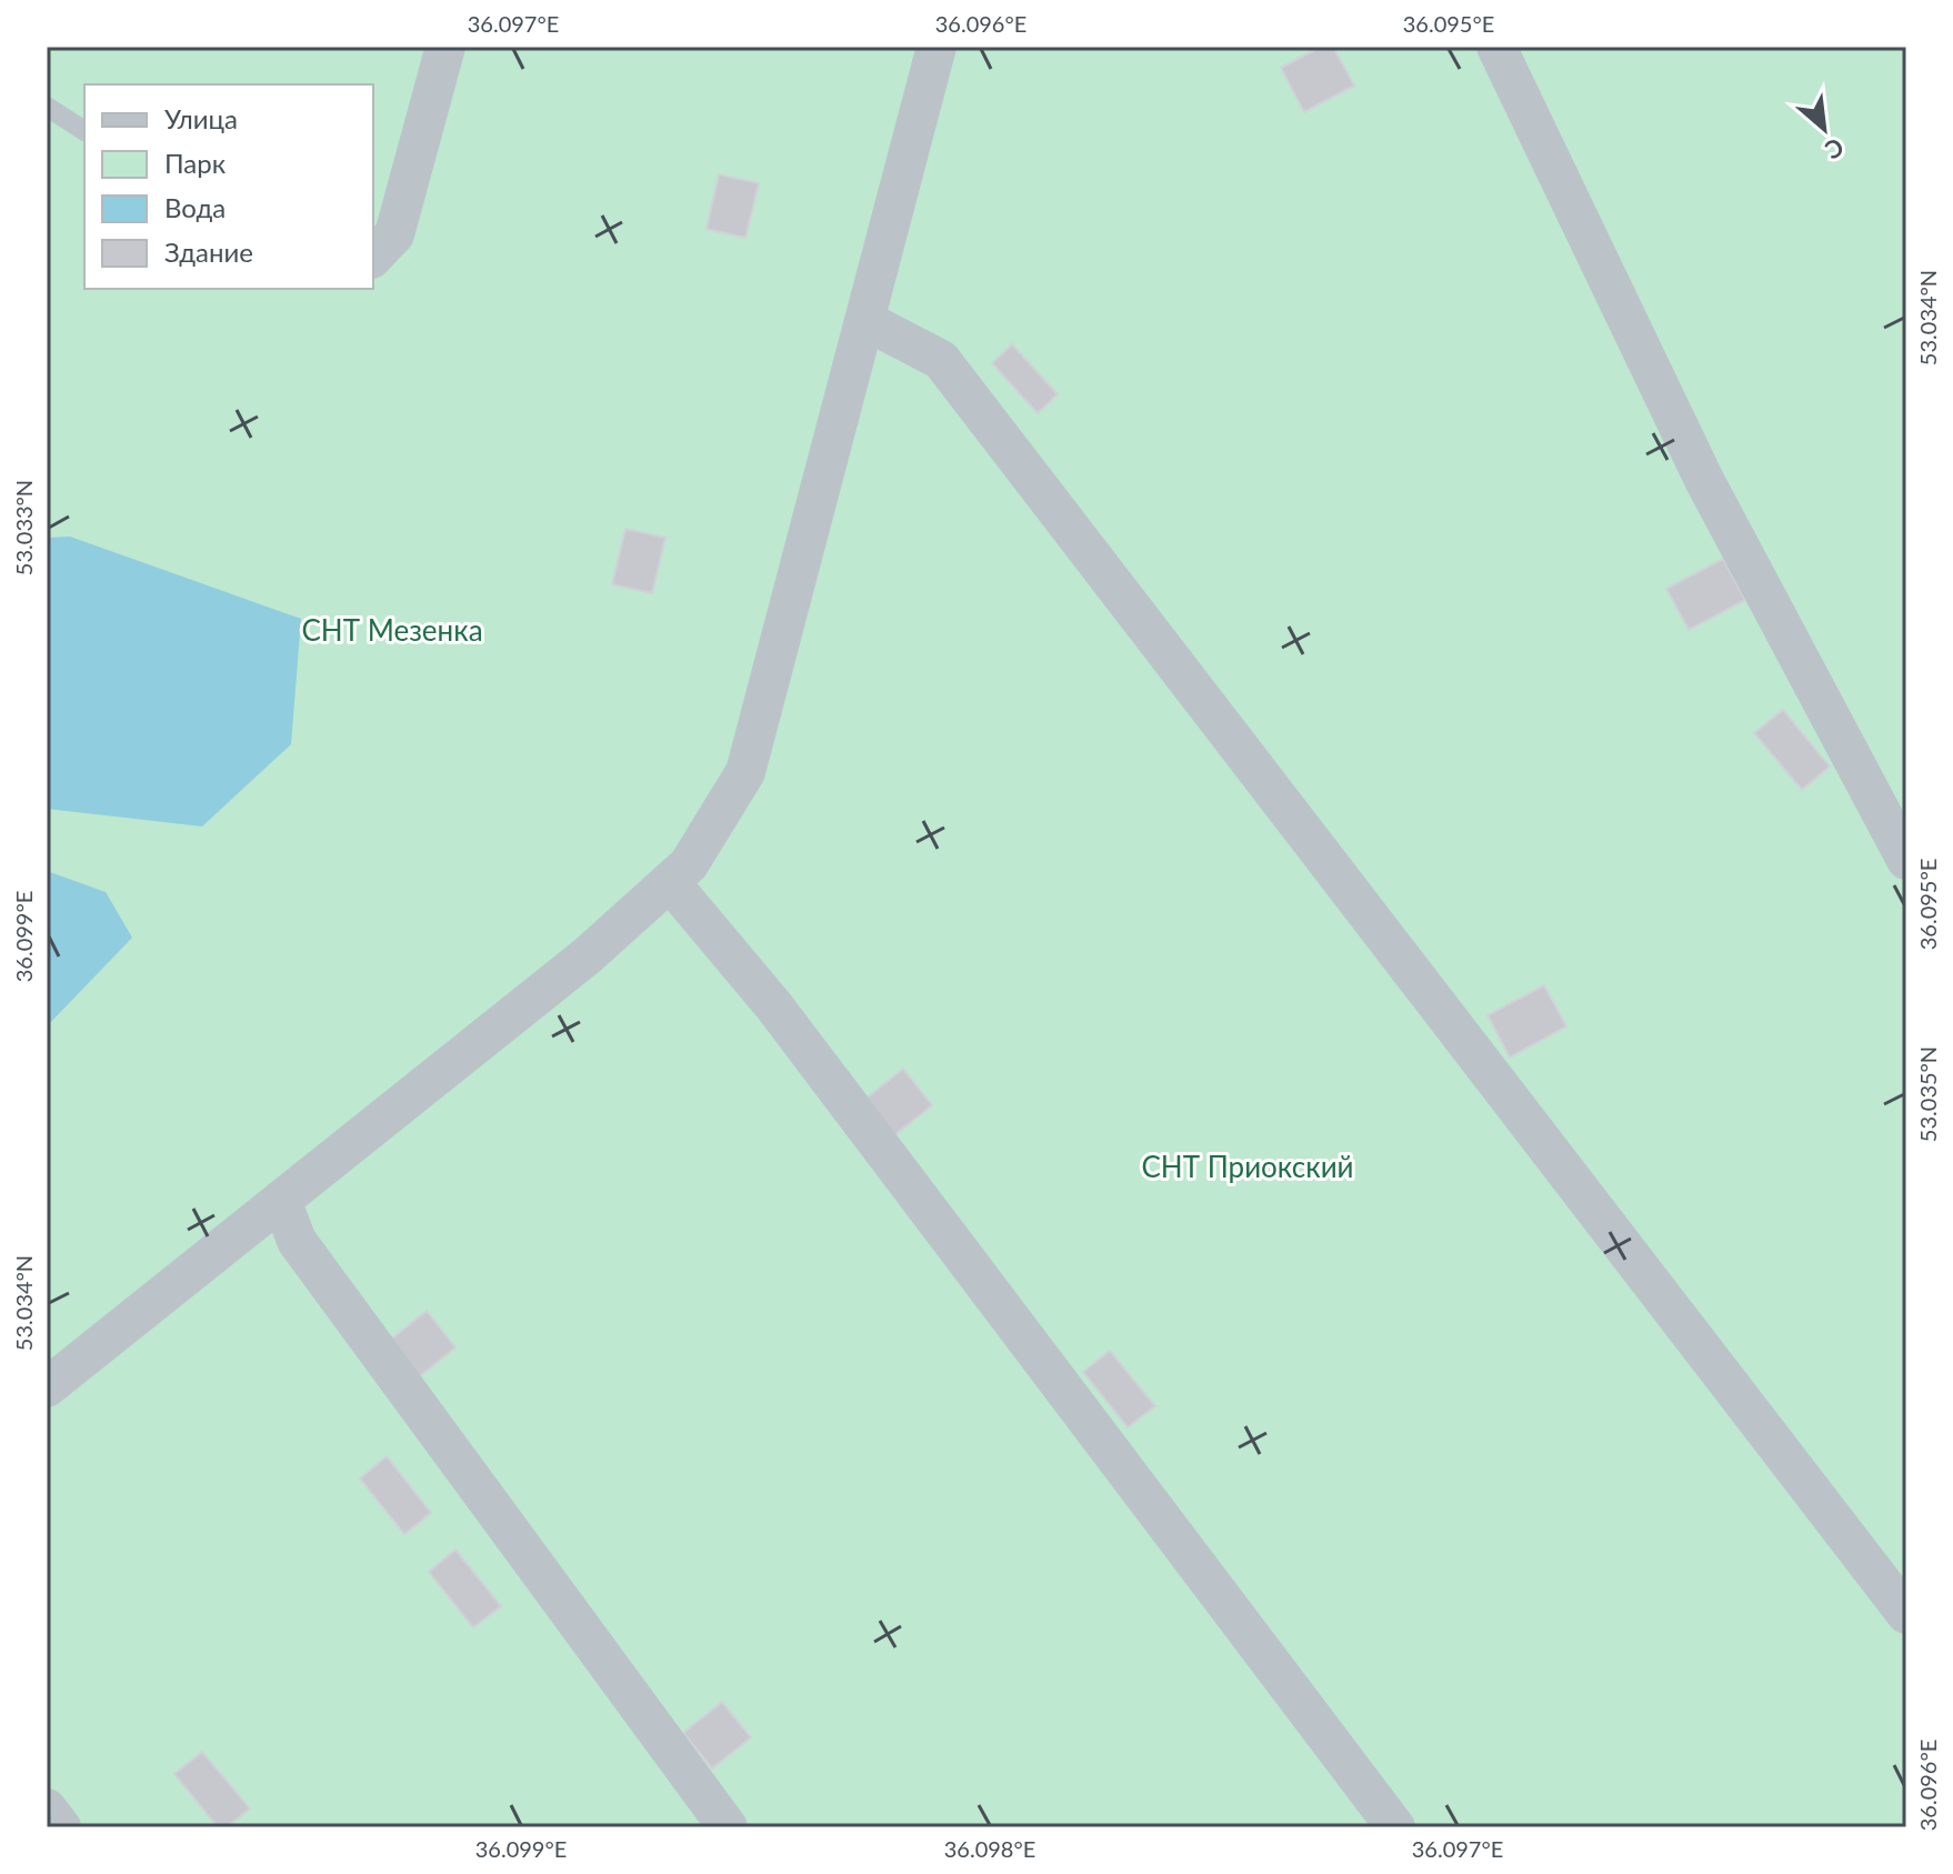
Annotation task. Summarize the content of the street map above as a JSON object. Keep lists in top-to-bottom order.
{
  "parks": ["СНТ Мезенка", "СНТ Приокский"],
  "legend": [
    "Улица",
    "Парк",
    "Вода",
    "Здание"
  ],
  "north": "bottom right",
  "coordinates": [
    "36.097°E",
    "36.096°E",
    "36.095°E",
    "53.034°N",
    "53.033°N",
    "36.099°E",
    "53.035°N",
    "36.098°E"
  ]
}
